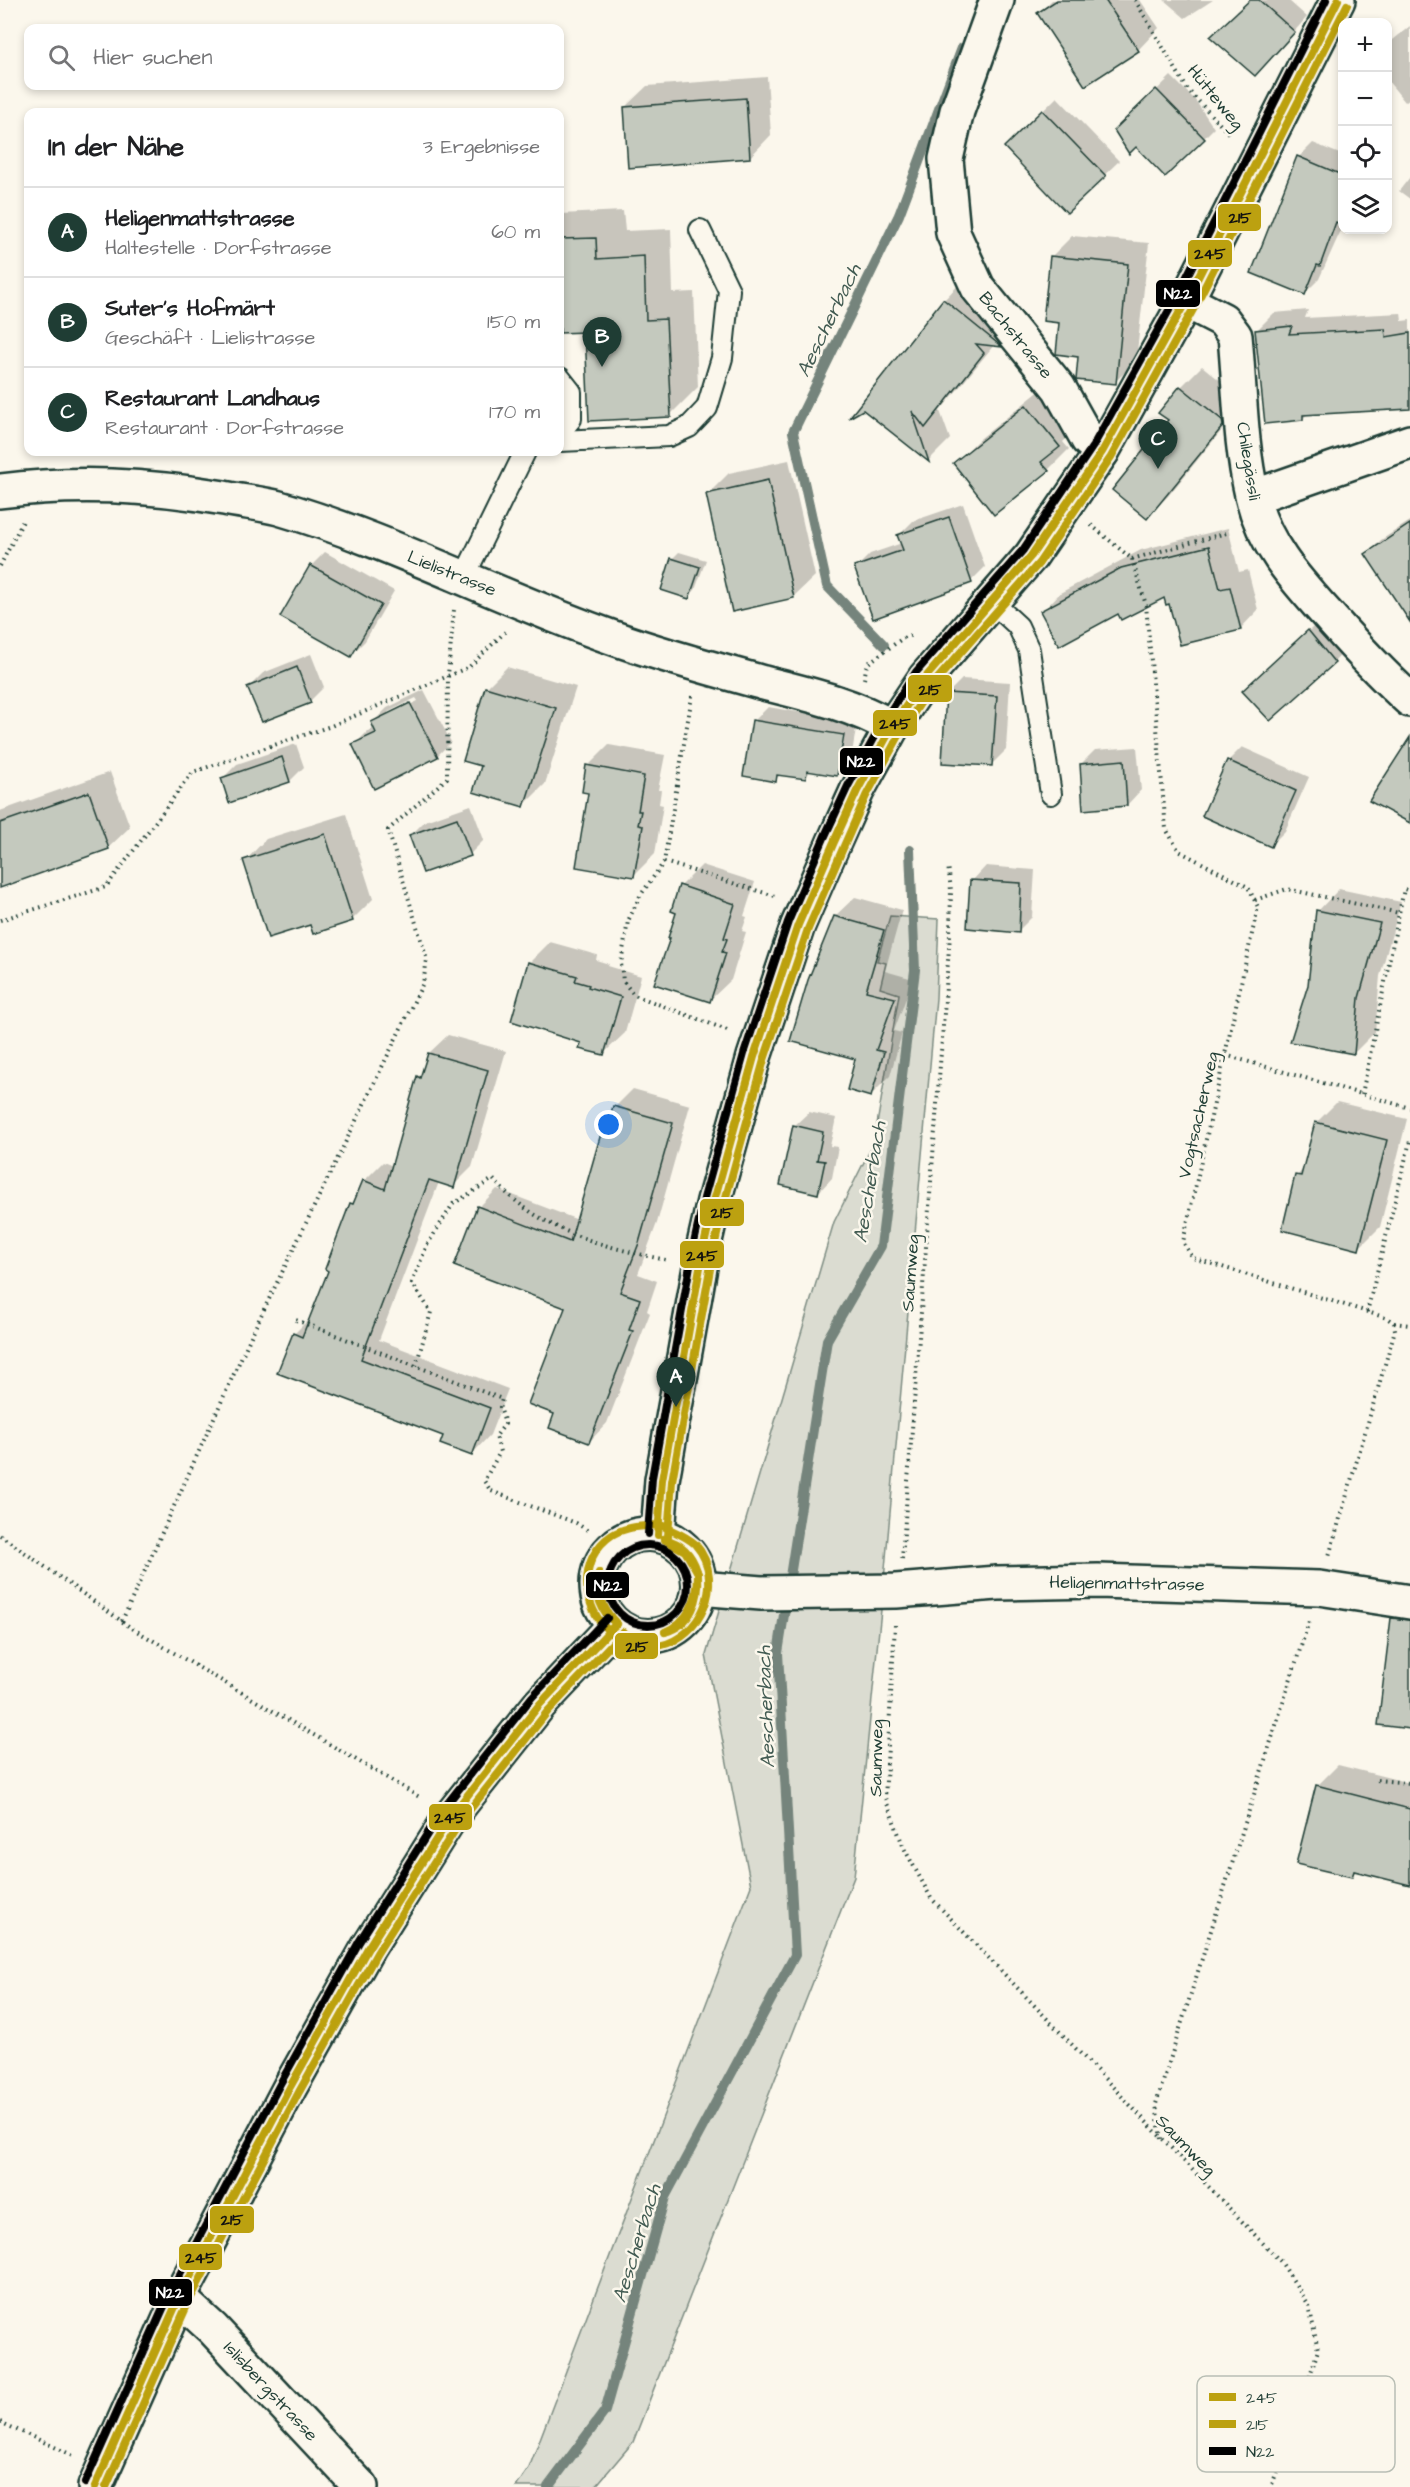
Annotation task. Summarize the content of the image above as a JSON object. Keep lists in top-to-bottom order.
{
  "streets": {
    "street": [
      "Bachstrasse",
      "Chilegässli",
      "Lielistrasse",
      "Heligenmattstrasse",
      "Islisbergstrasse"
    ],
    "path": ["Hütteweg", "Vogtsacherweg", "Saumweg"]
  },
  "crossings": [
    ["Saumweg", "Heligenmattstrasse"]
  ],
  "water": ["Aescherbach"],
  "lines": ["transit line 245", "transit line N22", "transit line 215"],
  "legend": ["245", "215", "N22"],
  "page": {
    "map_buttons": ["+", "−"],
    "search": "Hier suchen",
    "heading": ["In der Nähe", "3 Ergebnisse"],
    "list": [
      {
        "mark": "A",
        "name": "Heligenmattstrasse",
        "note": "Haltestelle · Dorfstrasse",
        "value": "60 m"
      },
      {
        "mark": "B",
        "name": "Suter's Hofmärt",
        "note": "Geschäft · Lielistrasse",
        "value": "150 m"
      },
      {
        "mark": "C",
        "name": "Restaurant Landhaus",
        "note": "Restaurant · Dorfstrasse",
        "value": "170 m"
      }
    ],
    "pins": ["B", "C", "A"]
  }
}
